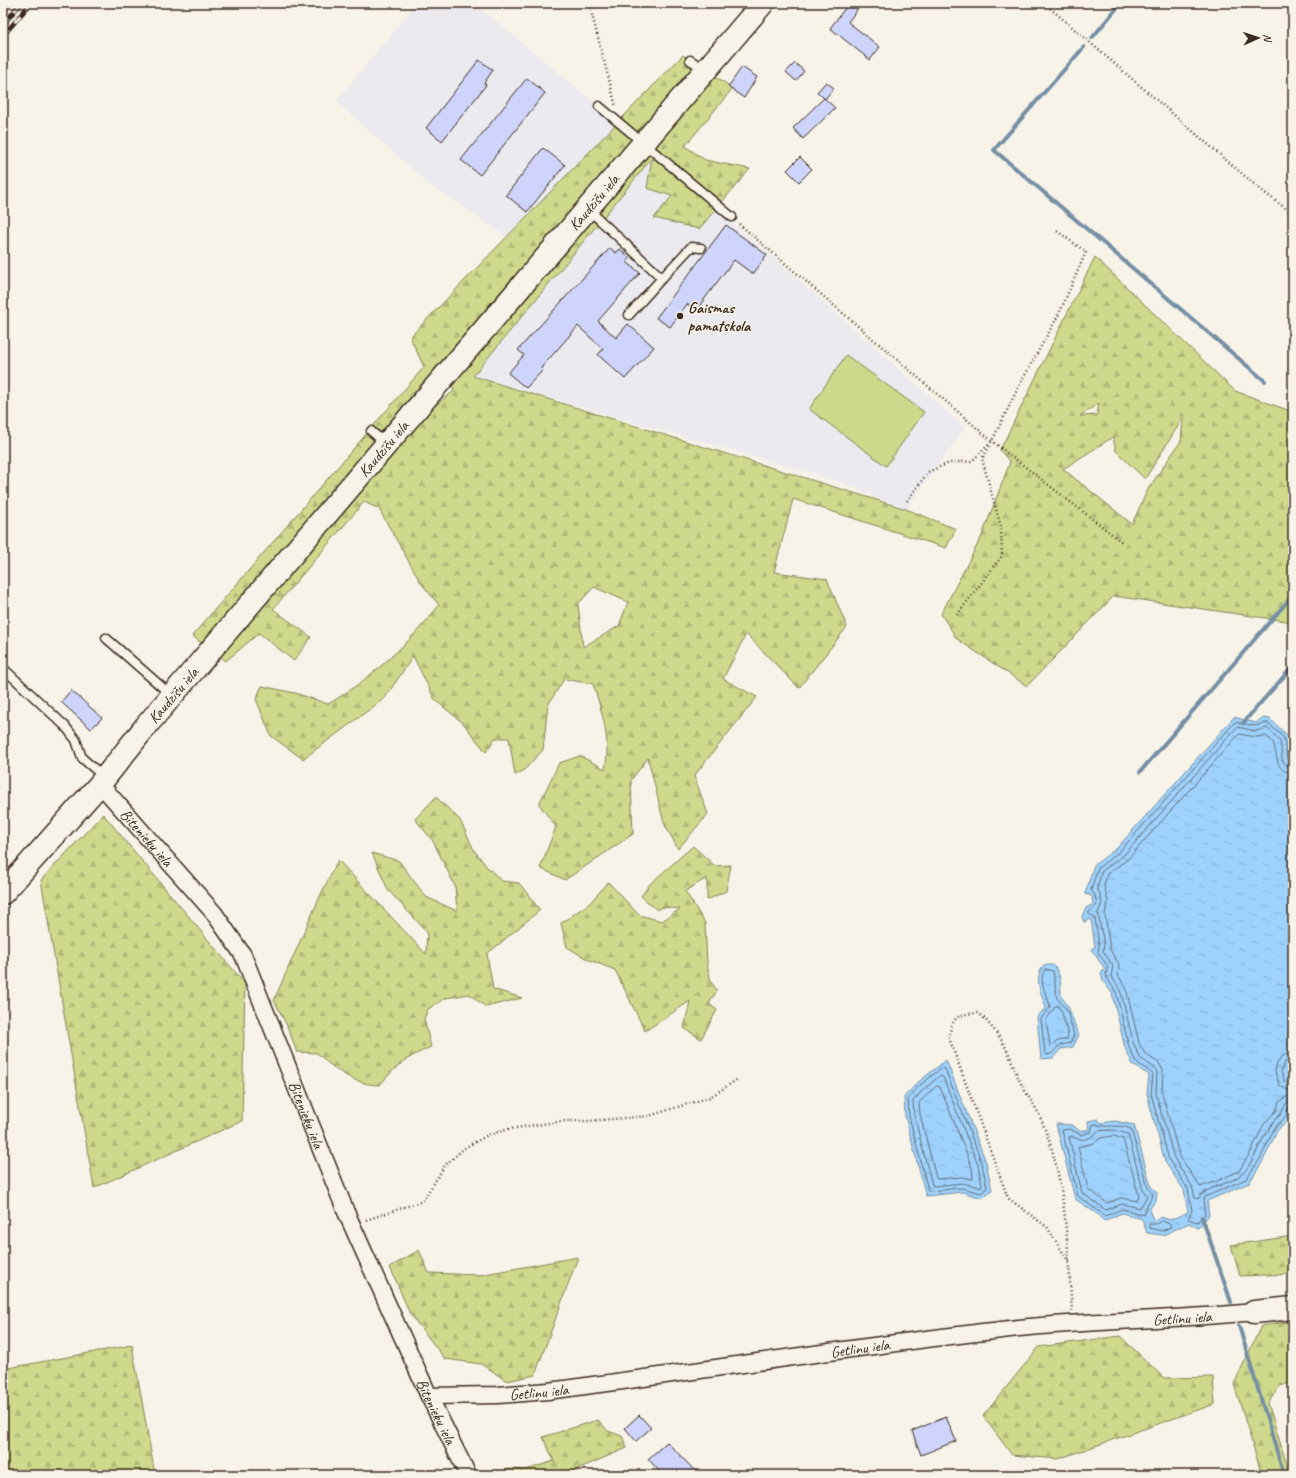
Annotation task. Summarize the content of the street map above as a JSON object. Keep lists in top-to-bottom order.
{
  "streets": {
    "street": ["Kaudzīšu iela", "Bitenieku iela", "Getliņu iela"]
  },
  "crossings": [
    ["Kaudzīšu iela", "Bitenieku iela"],
    ["Bitenieku iela", "Getliņu iela"]
  ],
  "places": ["Gaismas pamatskola"],
  "north": "right"
}
